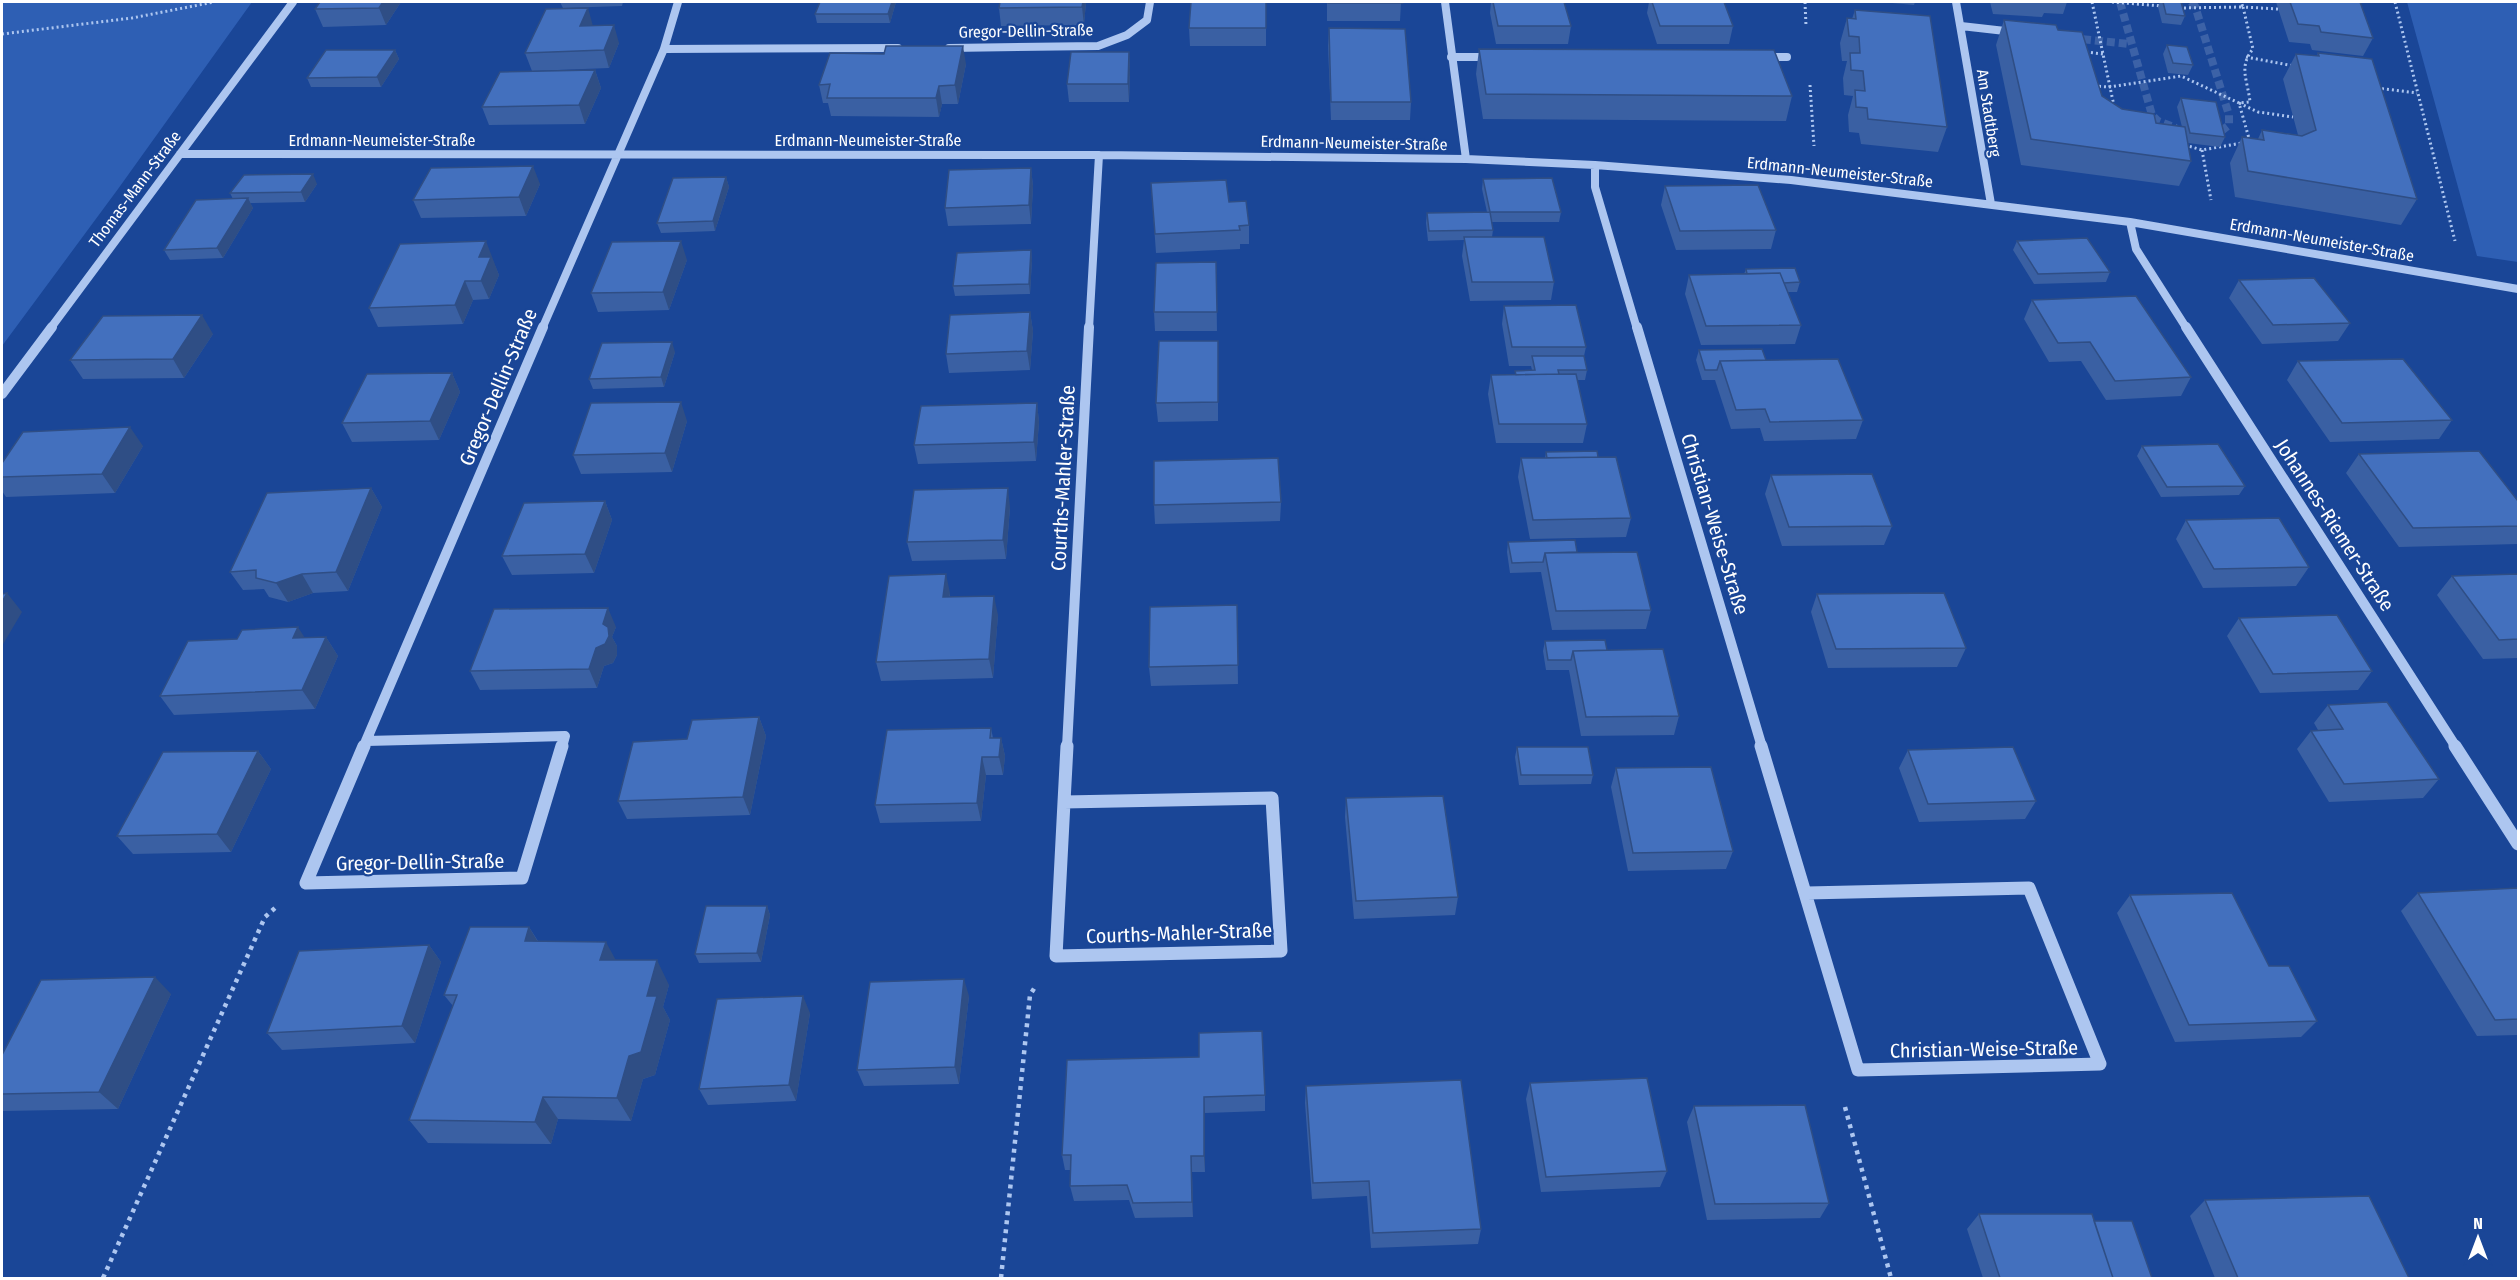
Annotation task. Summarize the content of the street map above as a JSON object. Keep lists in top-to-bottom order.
{
  "streets": {
    "street": [
      "Gregor-Dellin-Straße",
      "Am Stadtberg",
      "Erdmann-Neumeister-Straße",
      "Thomas-Mann-Straße",
      "Courths-Mahler-Straße",
      "Christian-Weise-Straße",
      "Johannes-Riemer-Straße"
    ]
  },
  "crossings": [
    ["Gregor-Dellin-Straße", "Erdmann-Neumeister-Straße"],
    ["Am Stadtberg", "Erdmann-Neumeister-Straße"],
    ["Erdmann-Neumeister-Straße", "Thomas-Mann-Straße"],
    ["Erdmann-Neumeister-Straße", "Courths-Mahler-Straße"],
    ["Erdmann-Neumeister-Straße", "Christian-Weise-Straße"],
    ["Erdmann-Neumeister-Straße", "Johannes-Riemer-Straße"]
  ],
  "north": "top"
}
